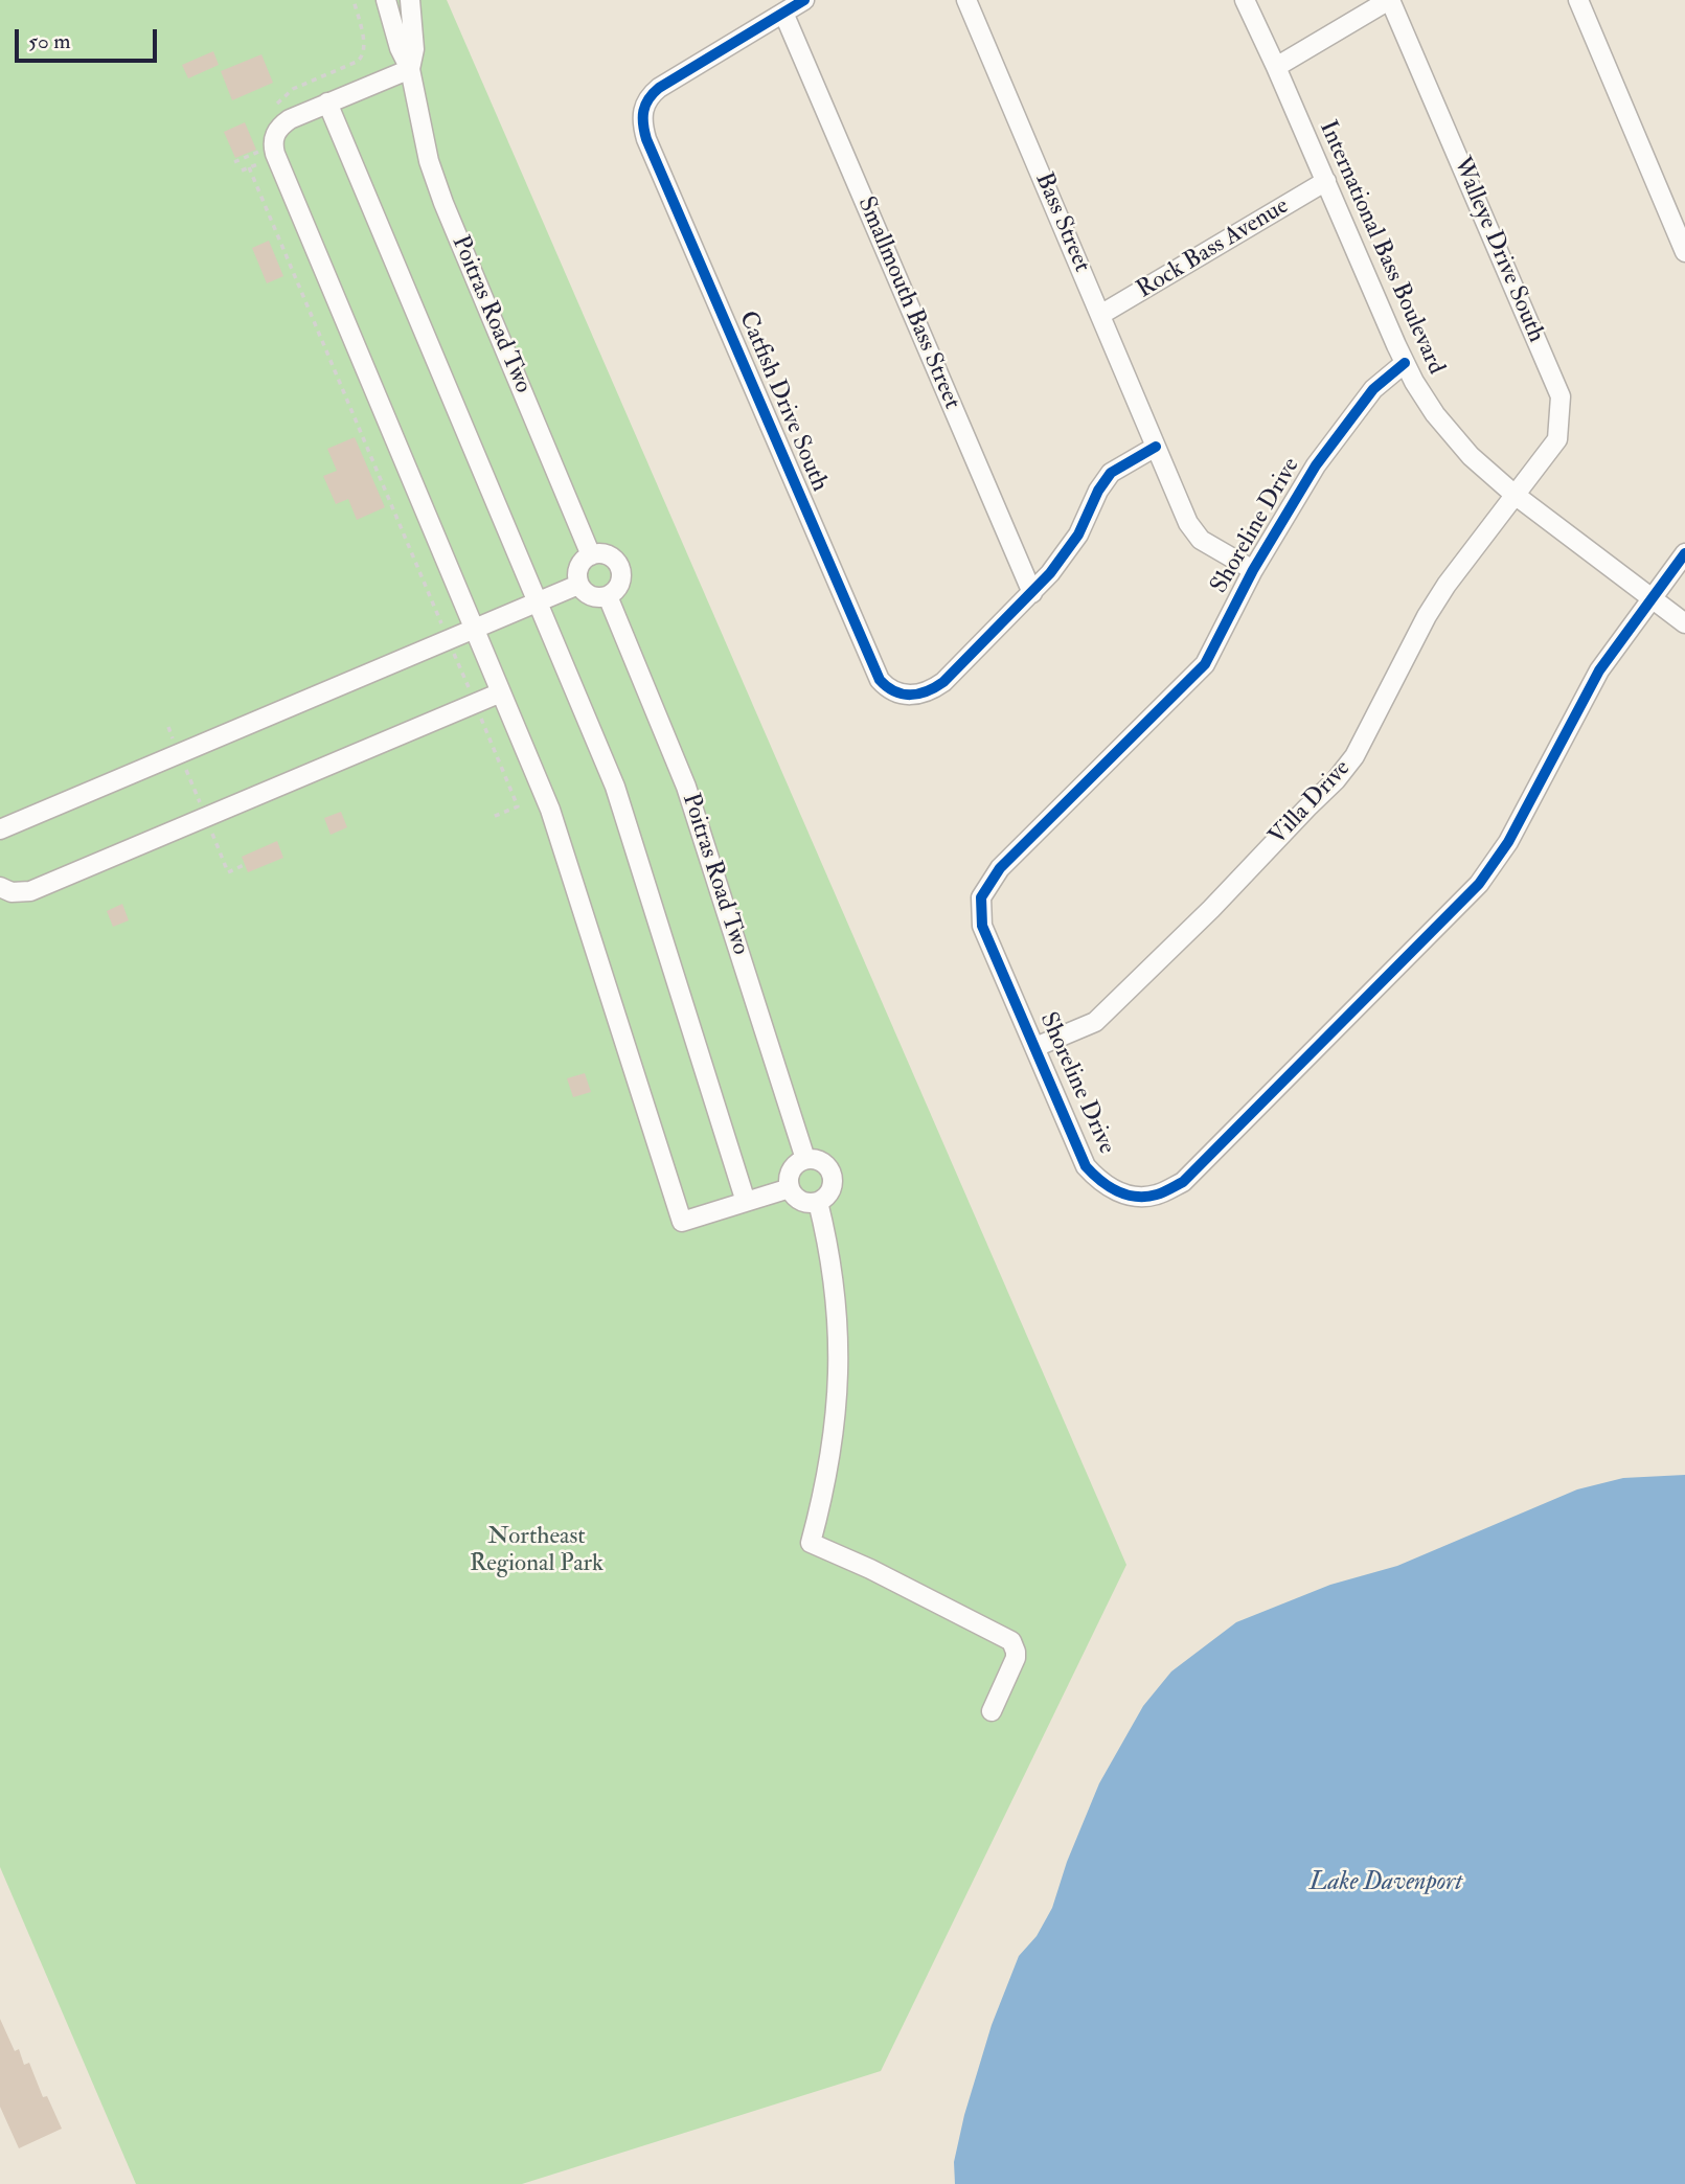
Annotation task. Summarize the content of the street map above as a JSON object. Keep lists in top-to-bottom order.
{
  "streets": {
    "street": [
      "Bass Street",
      "International Bass Boulevard",
      "Rock Bass Avenue",
      "Walleye Drive South",
      "Smallmouth Bass Street",
      "Poitras Road Two",
      "Catfish Drive South",
      "Shoreline Drive",
      "Villa Drive"
    ]
  },
  "crossings": [
    ["Bass Street", "Rock Bass Avenue"],
    ["Bass Street", "Shoreline Drive"],
    ["International Bass Boulevard", "Rock Bass Avenue"],
    ["International Bass Boulevard", "Walleye Drive South"],
    ["International Bass Boulevard", "Shoreline Drive"],
    ["International Bass Boulevard", "Villa Drive"],
    ["Walleye Drive South", "Villa Drive"],
    ["Smallmouth Bass Street", "Catfish Drive South"],
    ["Shoreline Drive", "Villa Drive"]
  ],
  "water": ["Lake Davenport"],
  "parks": ["Northeast Regional Park"],
  "scale_bar": "50 m"
}
